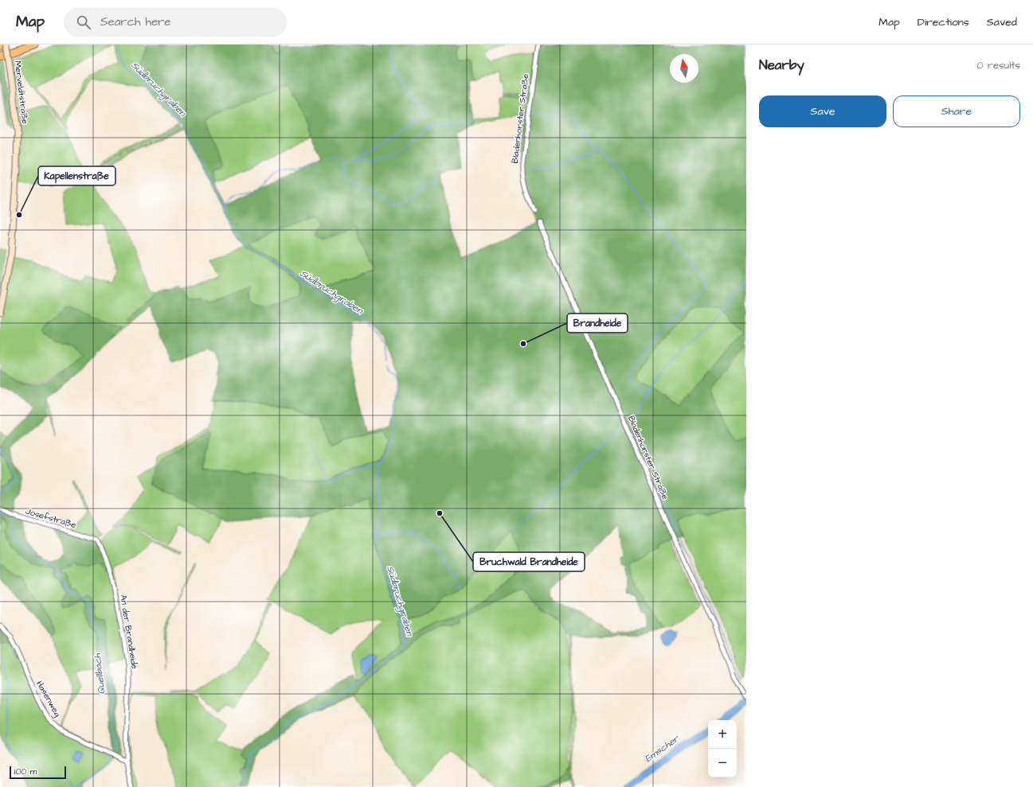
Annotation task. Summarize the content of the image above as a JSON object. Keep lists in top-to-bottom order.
{
  "streets": {
    "street": [
      "Merveldtstraße",
      "Bladenhorster Straße",
      "Josefstraße",
      "An der Brandheide",
      "Hasenweg"
    ]
  },
  "crossings": [
    ["Josefstraße", "An der Brandheide"],
    ["An der Brandheide", "Hasenweg"]
  ],
  "water": ["Südbruchgraben", "Quellbach", "Emscher"],
  "places": ["Kapellenstraße", "Brandheide", "Bruchwald Brandheide"],
  "scale_bar": "100 m",
  "north": "top",
  "page": {
    "header": "Map",
    "search": "Search here",
    "nav": ["Map", "Directions", "Saved"],
    "heading": ["Nearby", "0 results"],
    "buttons": ["Save", "Share"],
    "map_buttons": ["+", "−"],
    "scale": "100 m"
  }
}
